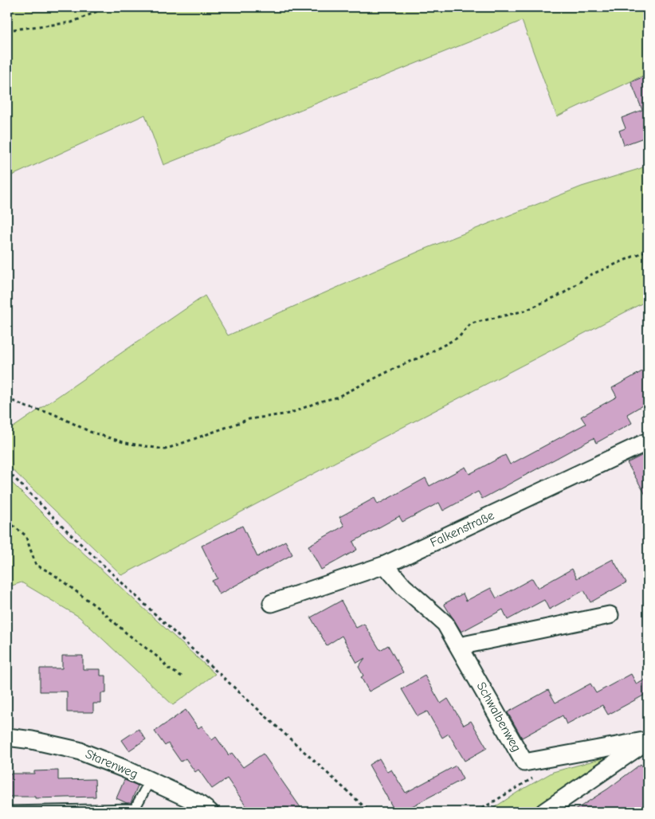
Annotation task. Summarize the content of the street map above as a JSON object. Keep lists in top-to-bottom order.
{
  "streets": {
    "street": ["Falkenstraße", "Schwalbenweg", "Starenweg"]
  },
  "crossings": [
    ["Falkenstraße", "Schwalbenweg"]
  ]
}
